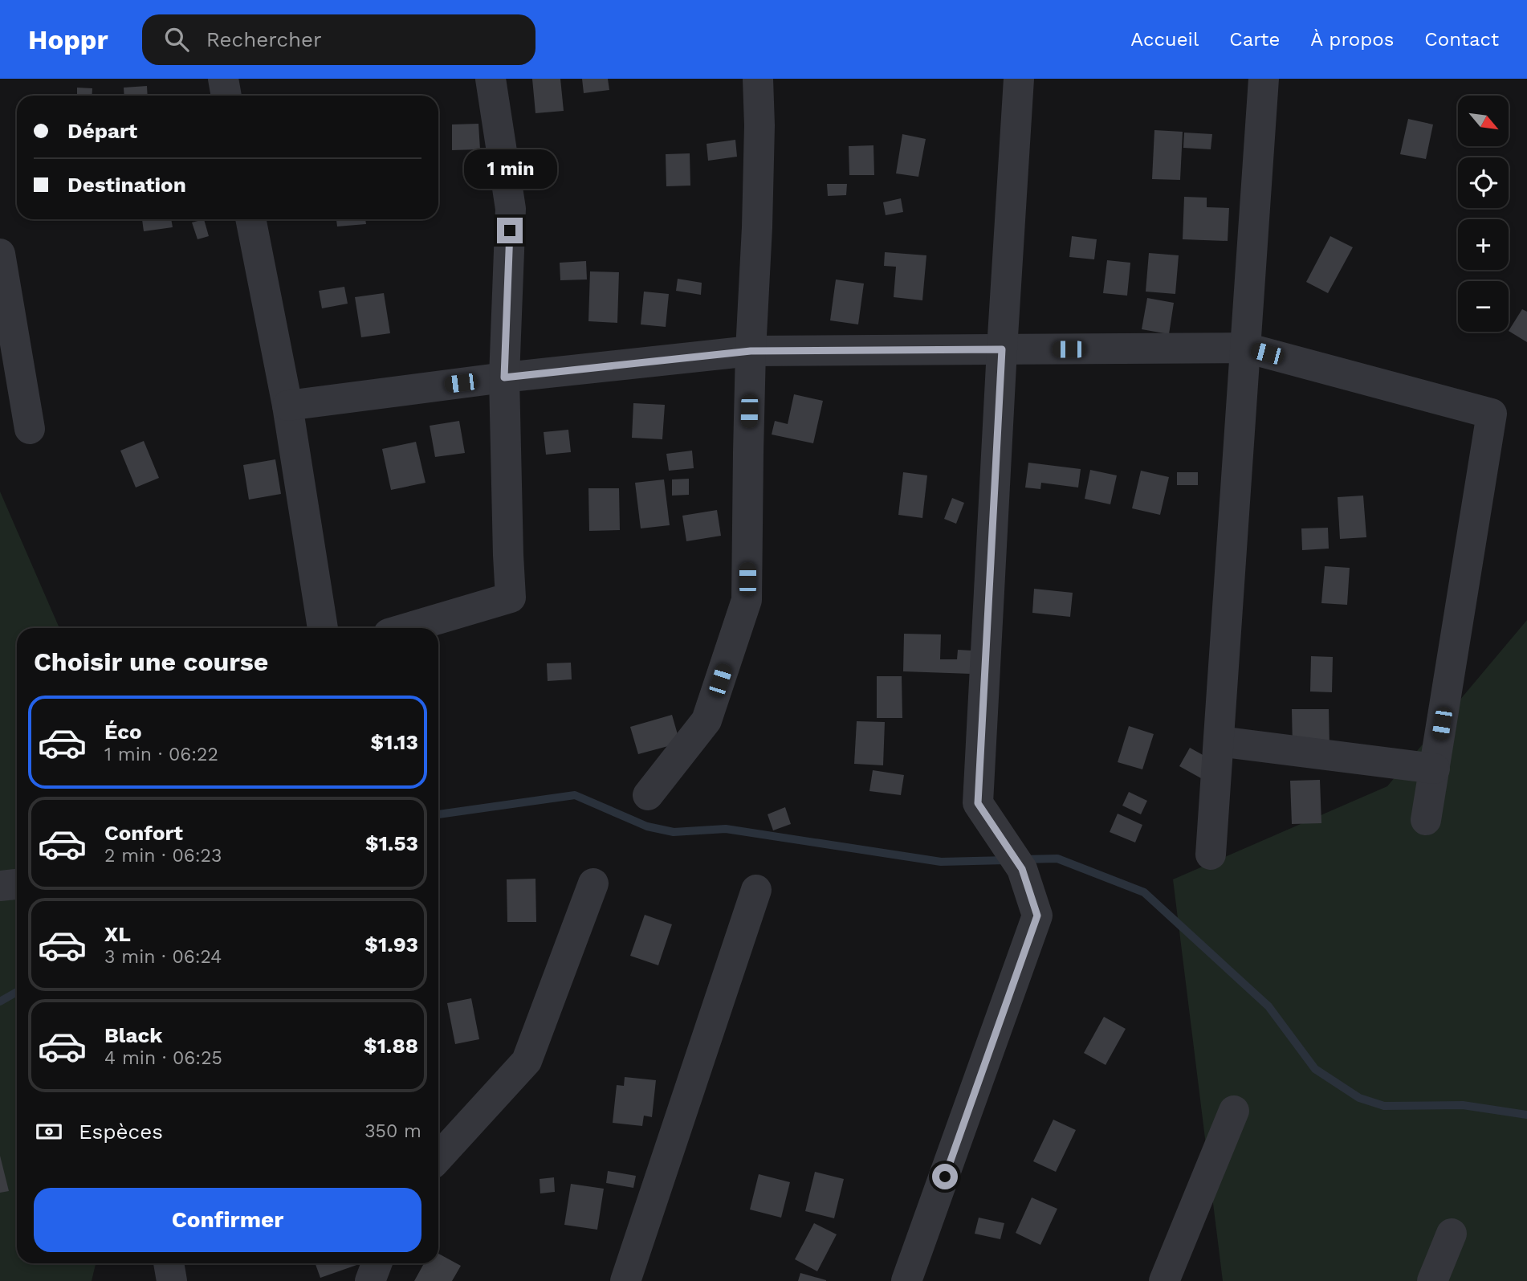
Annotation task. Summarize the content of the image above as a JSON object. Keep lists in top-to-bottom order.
{
  "north": "bottom right",
  "page": {
    "header": "Hoppr",
    "search": "Rechercher",
    "nav": [
      "Accueil",
      "Carte",
      "À propos",
      "Contact"
    ],
    "map_buttons": ["+", "−"],
    "banner": ["Départ", "Destination"],
    "bubble": "1 min",
    "heading": "Choisir une course",
    "list": [
      {
        "name": "Éco",
        "note": "1 min · 06:22",
        "value": "$1.13"
      },
      {
        "name": "Confort",
        "note": "2 min · 06:23",
        "value": "$1.53"
      },
      {
        "name": "XL",
        "note": "3 min · 06:24",
        "value": "$1.93"
      },
      {
        "name": "Black",
        "note": "4 min · 06:25",
        "value": "$1.88"
      }
    ],
    "pay": ["Espèces", "350 m"],
    "buttons": "Confirmer"
  }
}
